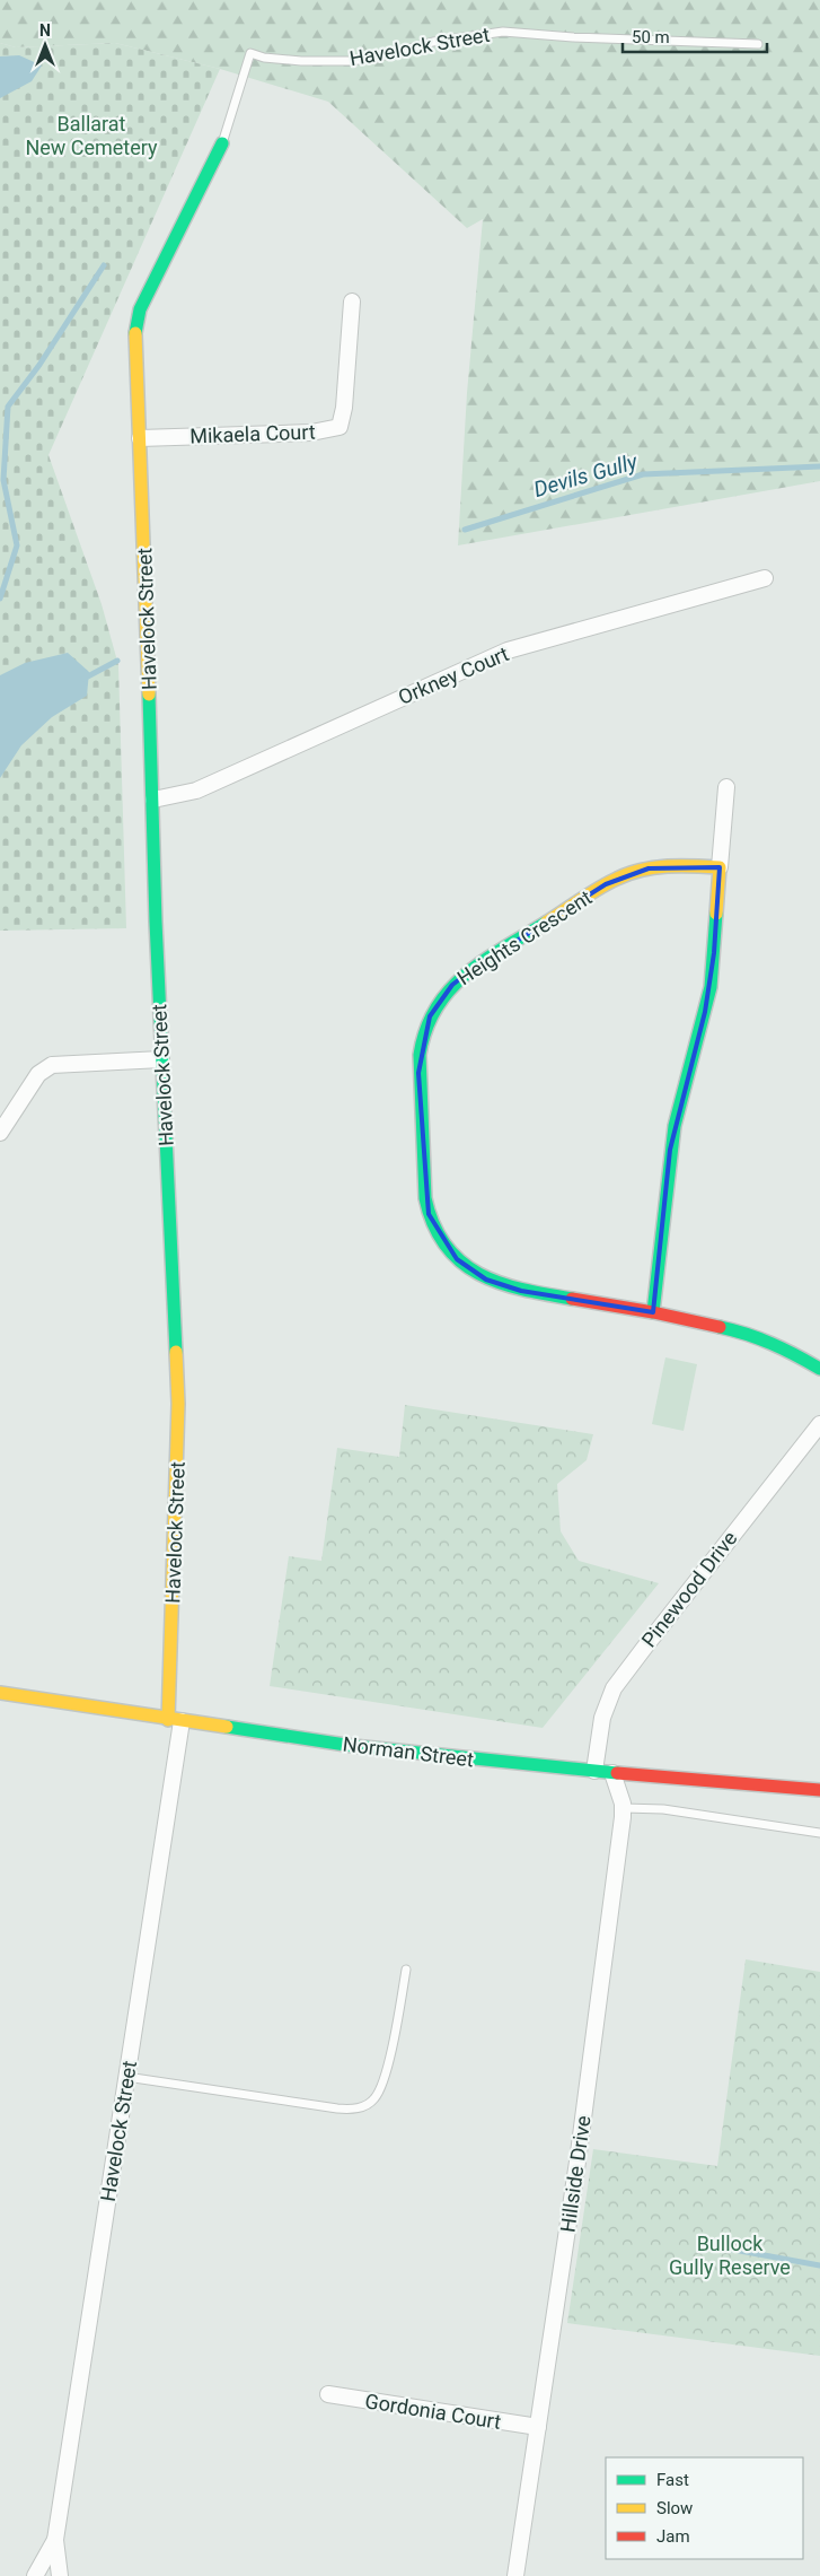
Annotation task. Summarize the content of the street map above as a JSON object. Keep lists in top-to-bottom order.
{
  "streets": {
    "street": [
      "Havelock Street",
      "Mikaela Court",
      "Orkney Court",
      "Heights Crescent",
      "Pinewood Drive",
      "Norman Street",
      "Hillside Drive",
      "Gordonia Court"
    ]
  },
  "crossings": [
    ["Havelock Street", "Mikaela Court"],
    ["Havelock Street", "Orkney Court"],
    ["Havelock Street", "Norman Street"],
    ["Pinewood Drive", "Norman Street"],
    ["Norman Street", "Hillside Drive"],
    ["Hillside Drive", "Gordonia Court"]
  ],
  "water": ["Devils Gully"],
  "parks": ["Ballarat New Cemetery", "Bullock Gully Reserve"],
  "legend": ["Fast", "Slow", "Jam"],
  "scale_bar": "50 m",
  "north": "top"
}
